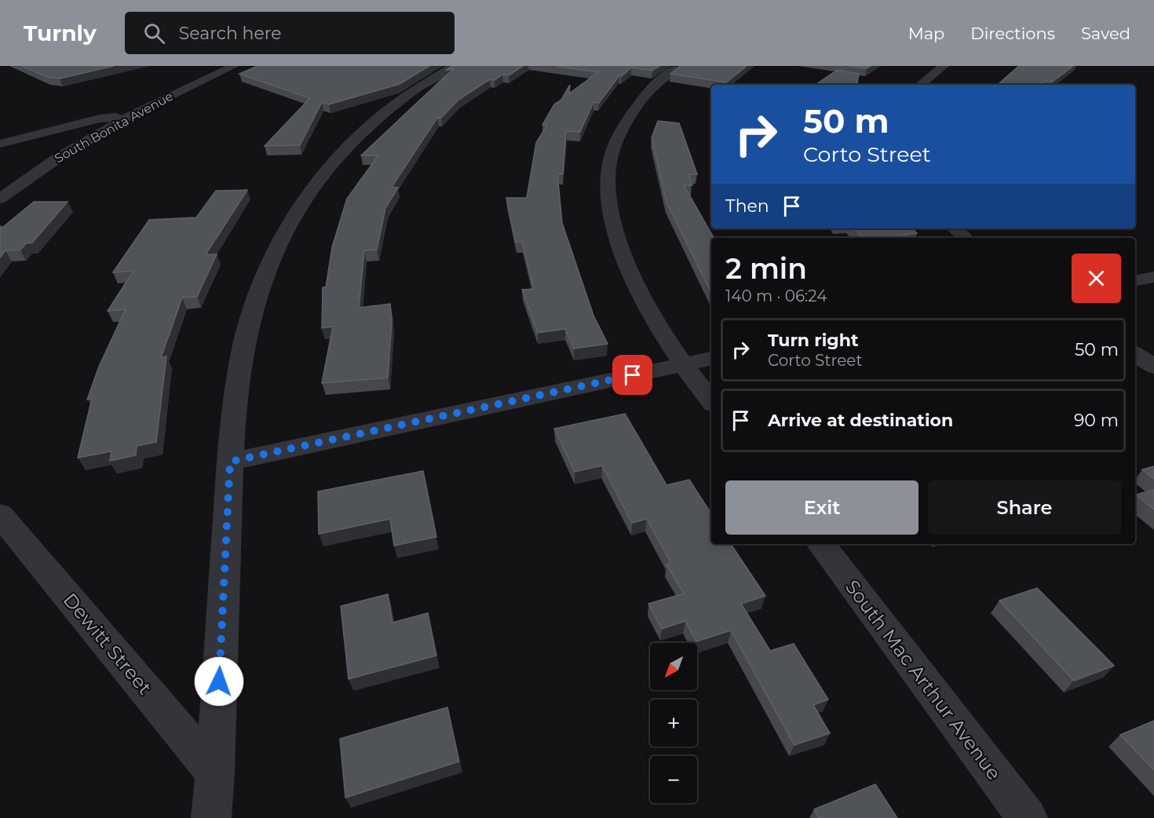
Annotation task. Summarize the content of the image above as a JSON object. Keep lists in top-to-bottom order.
{
  "streets": {
    "street": ["South Bonita Avenue", "Dewitt Street", "South Mac Arthur Avenue"]
  },
  "north": "bottom left",
  "page": {
    "header": "Turnly",
    "search": "Search here",
    "nav": ["Map", "Directions", "Saved"],
    "turn": ["50 m", "Corto Street"],
    "then": "Then",
    "heading": ["2 min", "140 m · 06:24"],
    "list": [
      {
        "name": "Turn right",
        "note": "Corto Street",
        "value": "50 m"
      },
      {
        "name": "Arrive at destination",
        "value": "90 m"
      }
    ],
    "buttons": ["Exit", "Share"],
    "map_buttons": ["+", "−"]
  }
}
